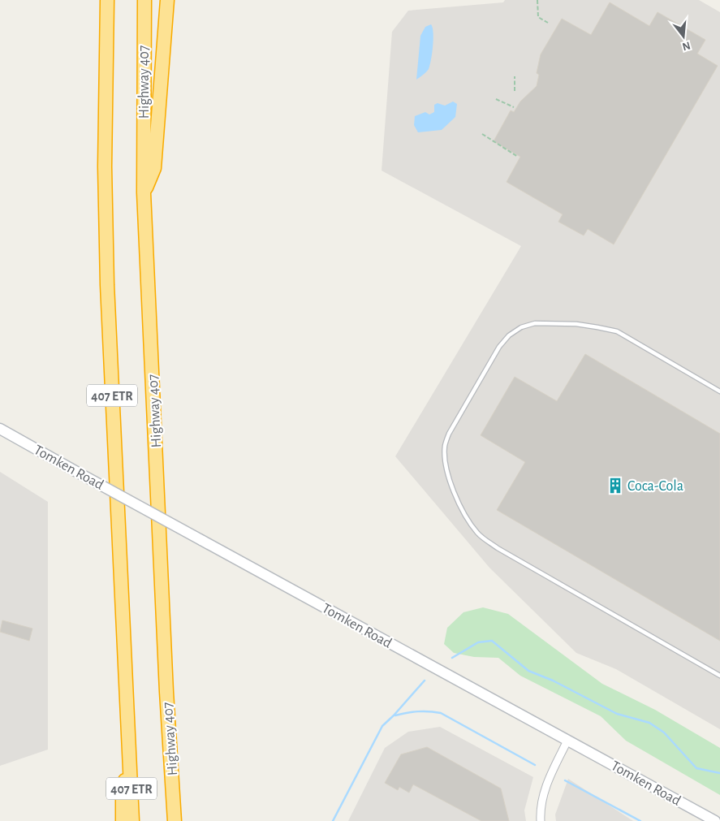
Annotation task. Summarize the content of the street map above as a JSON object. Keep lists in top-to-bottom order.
{
  "streets": {
    "highway": ["Highway 407", "407 ETR"],
    "main road": ["Tomken Road"]
  },
  "places": {
    "building": ["Coca-Cola"]
  },
  "north": "bottom"
}
